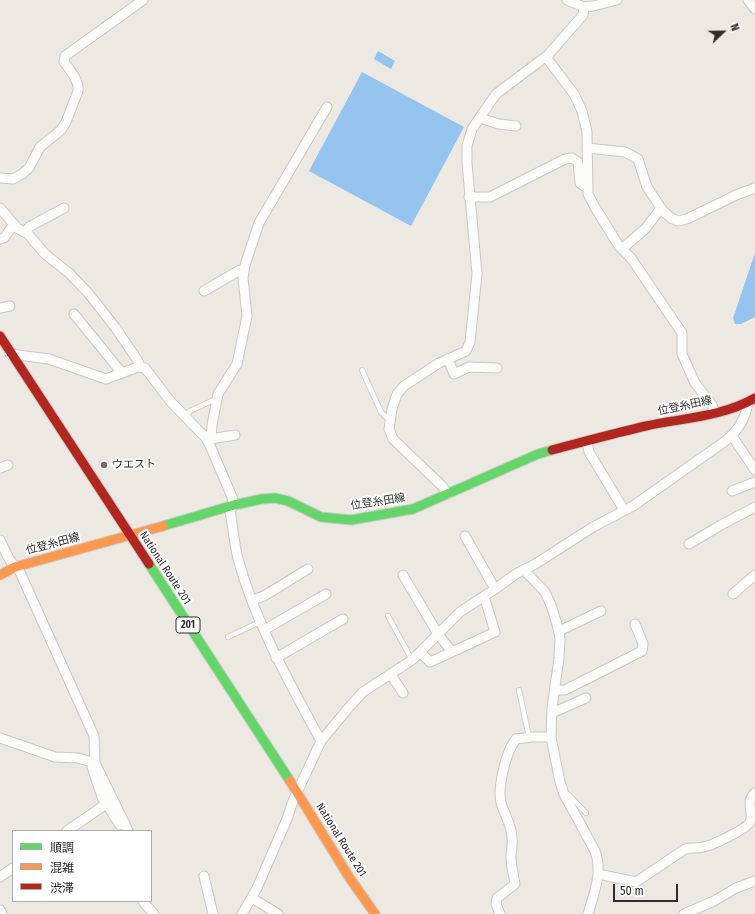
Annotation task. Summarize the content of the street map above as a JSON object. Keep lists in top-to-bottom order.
{
  "streets": {
    "main road": ["位登糸田線", "National Route 201", "201"]
  },
  "crossings": [
    ["位登糸田線", "National Route 201"]
  ],
  "places": ["ウエスト"],
  "legend": ["順調", "混雑", "渋滞"],
  "scale_bar": "50 m",
  "north": "right"
}
